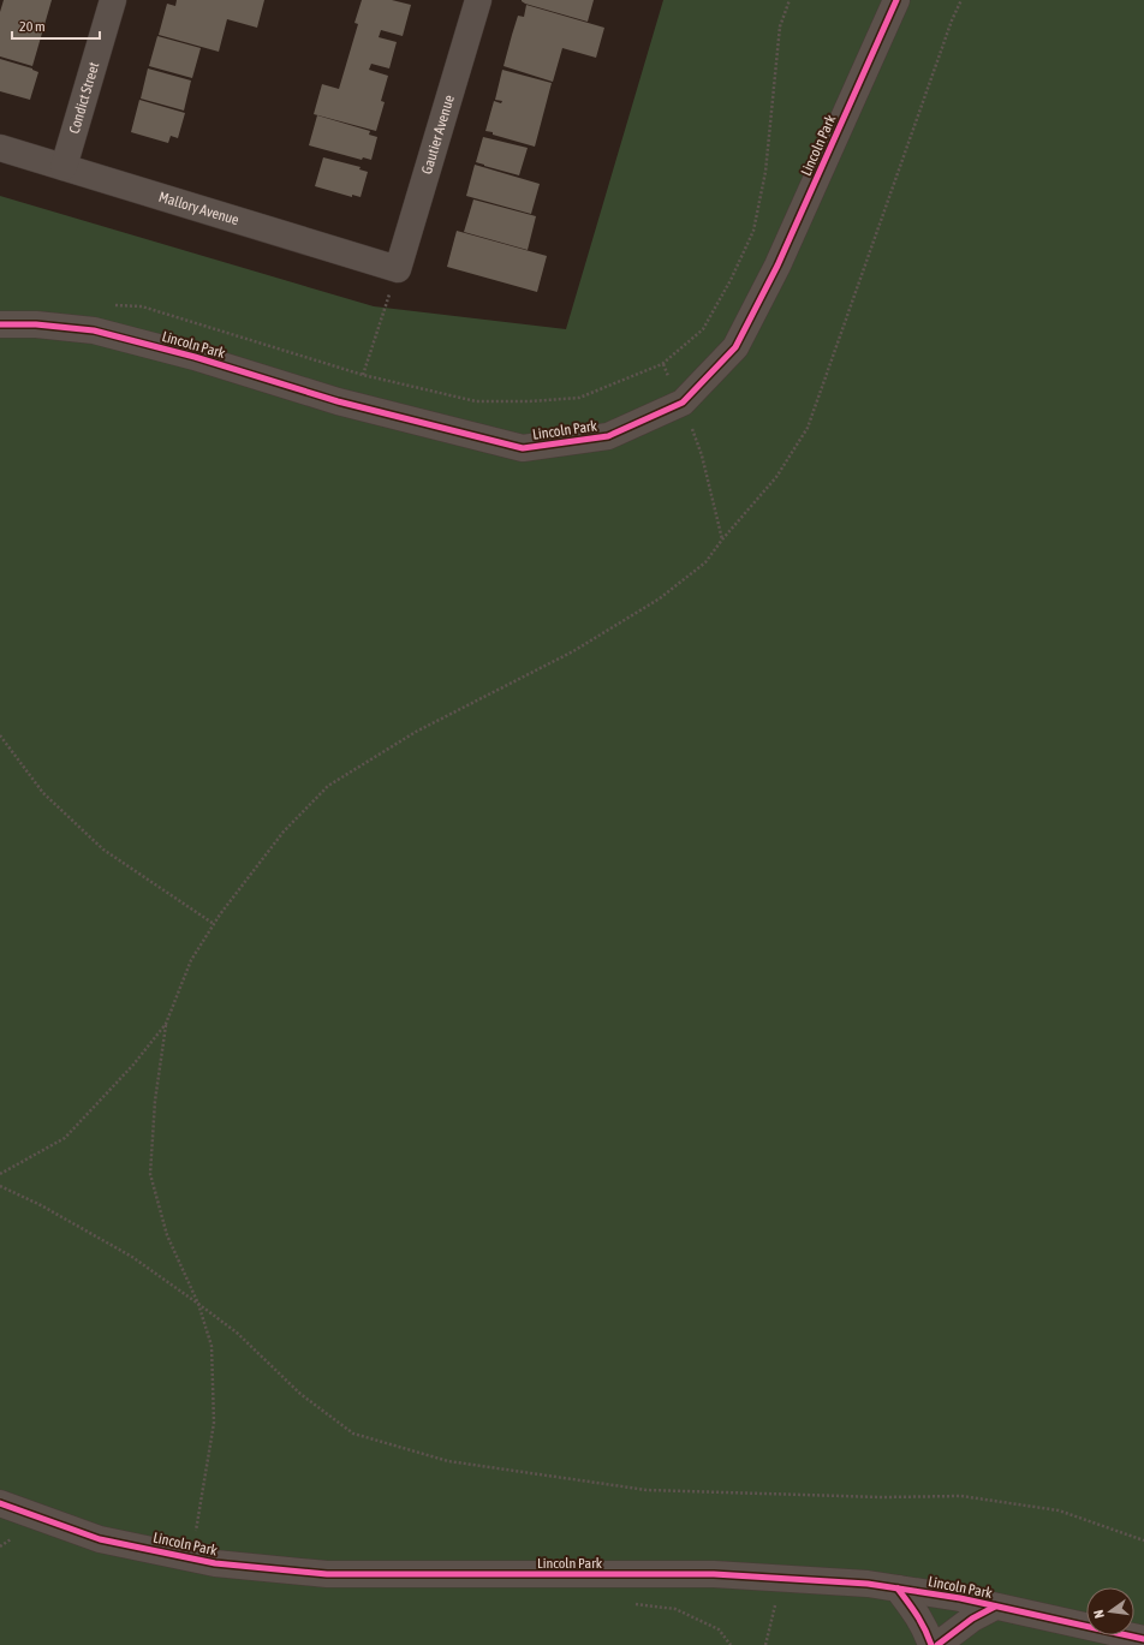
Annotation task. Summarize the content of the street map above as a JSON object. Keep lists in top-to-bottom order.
{
  "streets": {
    "street": [
      "Condict Street",
      "Gautier Avenue",
      "Lincoln Park",
      "Mallory Avenue"
    ]
  },
  "crossings": [
    ["Condict Street", "Mallory Avenue"],
    ["Gautier Avenue", "Mallory Avenue"]
  ],
  "scale_bar": "20 m",
  "north": "left"
}
